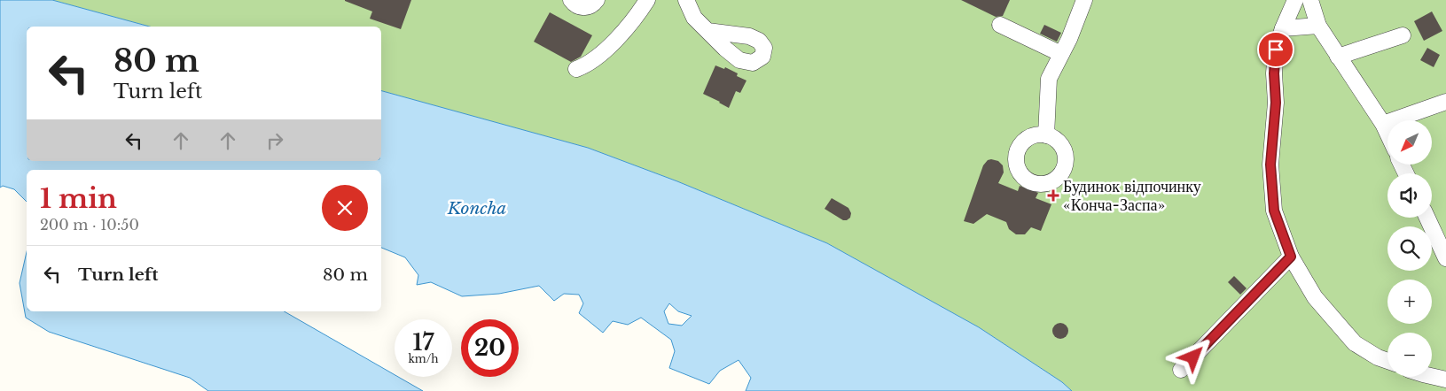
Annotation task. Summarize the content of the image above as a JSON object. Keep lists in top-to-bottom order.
{
  "water": ["Koncha"],
  "places": {
    "health": ["Будинок відпочинку «Конча-Заспа»"]
  },
  "north": "bottom left",
  "page": {
    "turn": ["80 m", "Turn left"],
    "map_buttons": ["+", "−"],
    "heading": ["1 min", "200 m · 10:50"],
    "list": [
      {
        "name": "Turn left",
        "value": "80 m"
      }
    ],
    "speed": "17 km/h",
    "limit": "20"
  }
}
